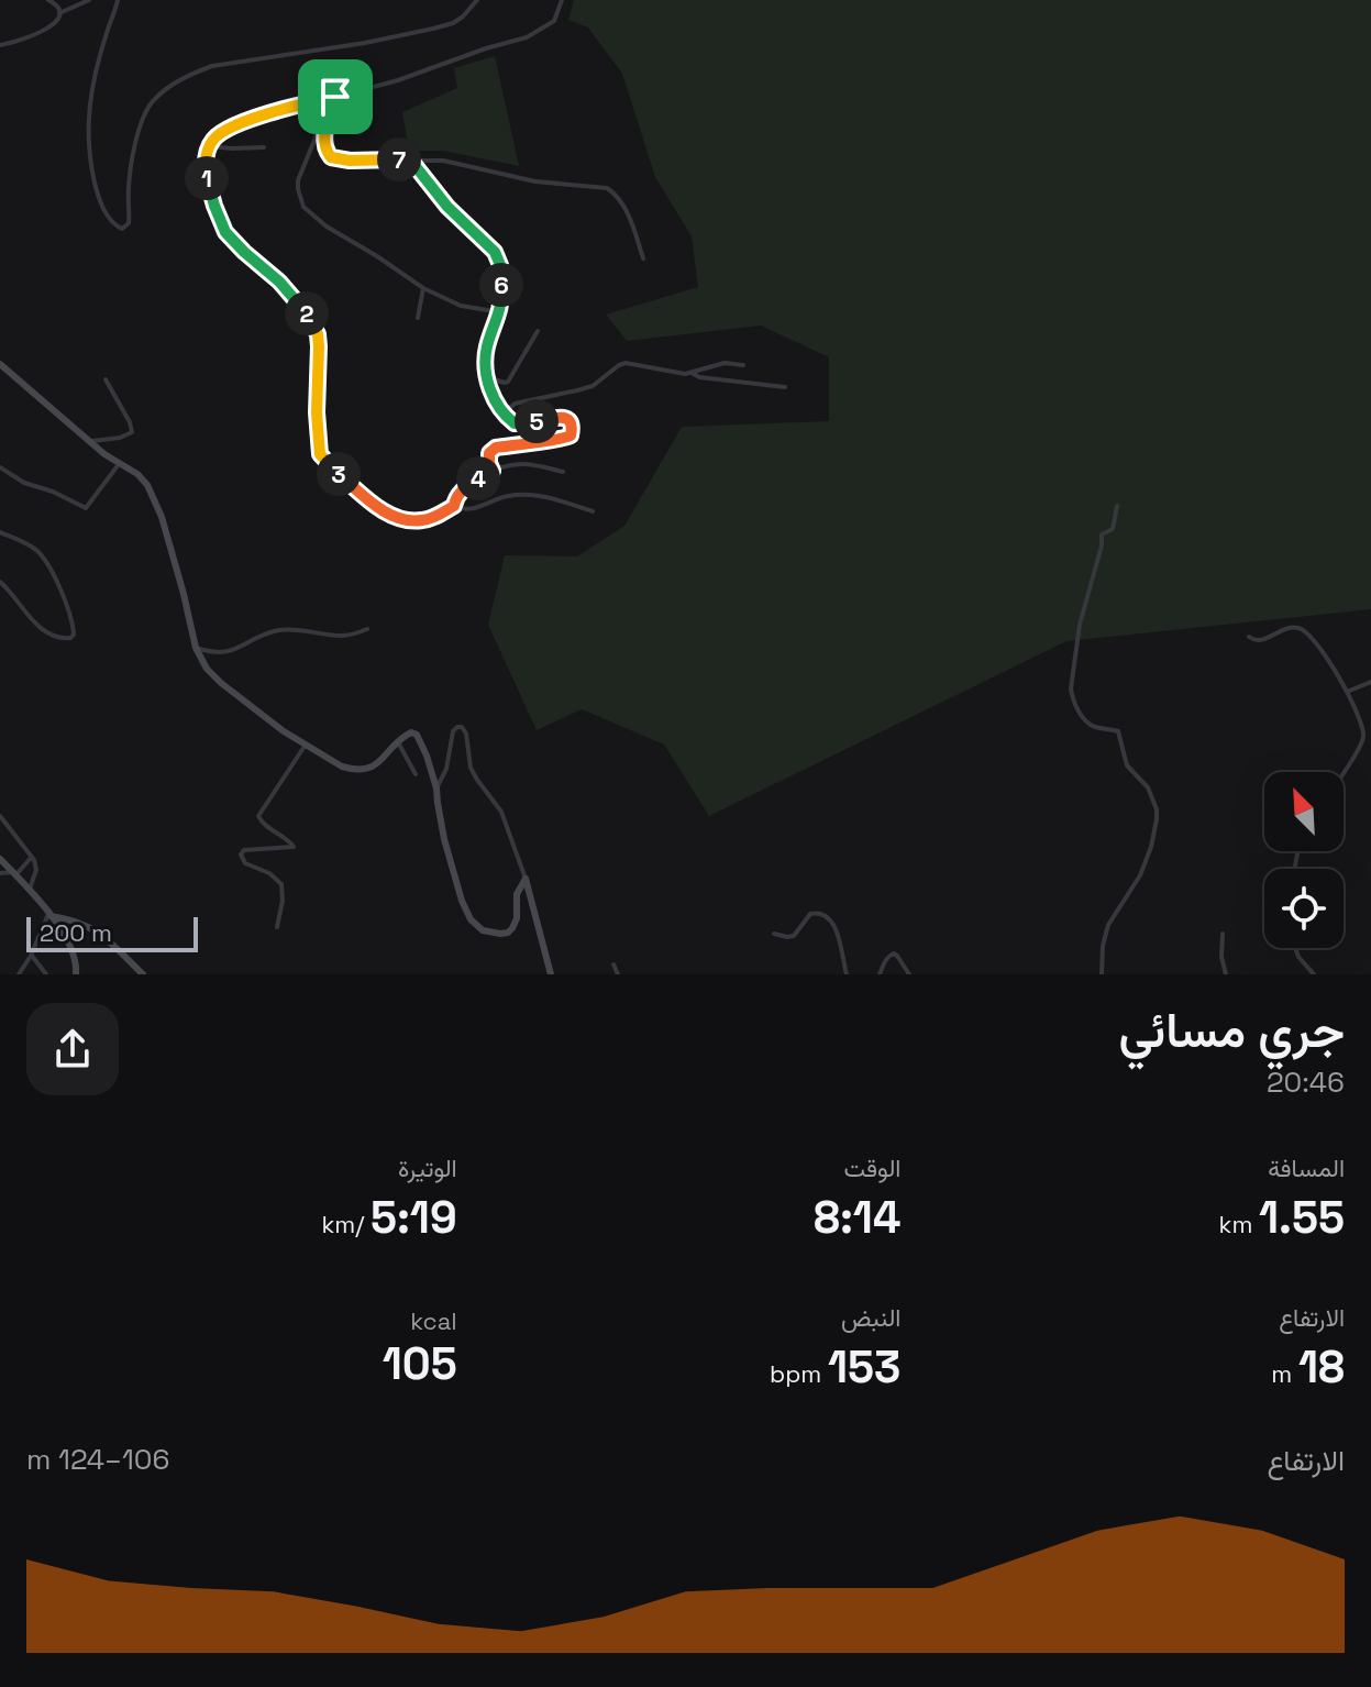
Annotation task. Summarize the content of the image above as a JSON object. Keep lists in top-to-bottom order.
{
  "scale_bar": "200 m",
  "north": "top left",
  "page": {
    "pins": [
      "7",
      "1",
      "6",
      "2",
      "5",
      "3",
      "4"
    ],
    "scale": "200 m",
    "heading": ["جري مسائي", "20:46"],
    "stats": [
      ["المسافة", "1.55 km"],
      ["الوقت", "8:14"],
      ["الوتيرة", "5:19 /km"],
      ["الارتفاع", "18 m"],
      ["النبض", "153 bpm"],
      ["kcal", "105"]
    ],
    "chart": ["الارتفاع", "106–124 m"]
  }
}
